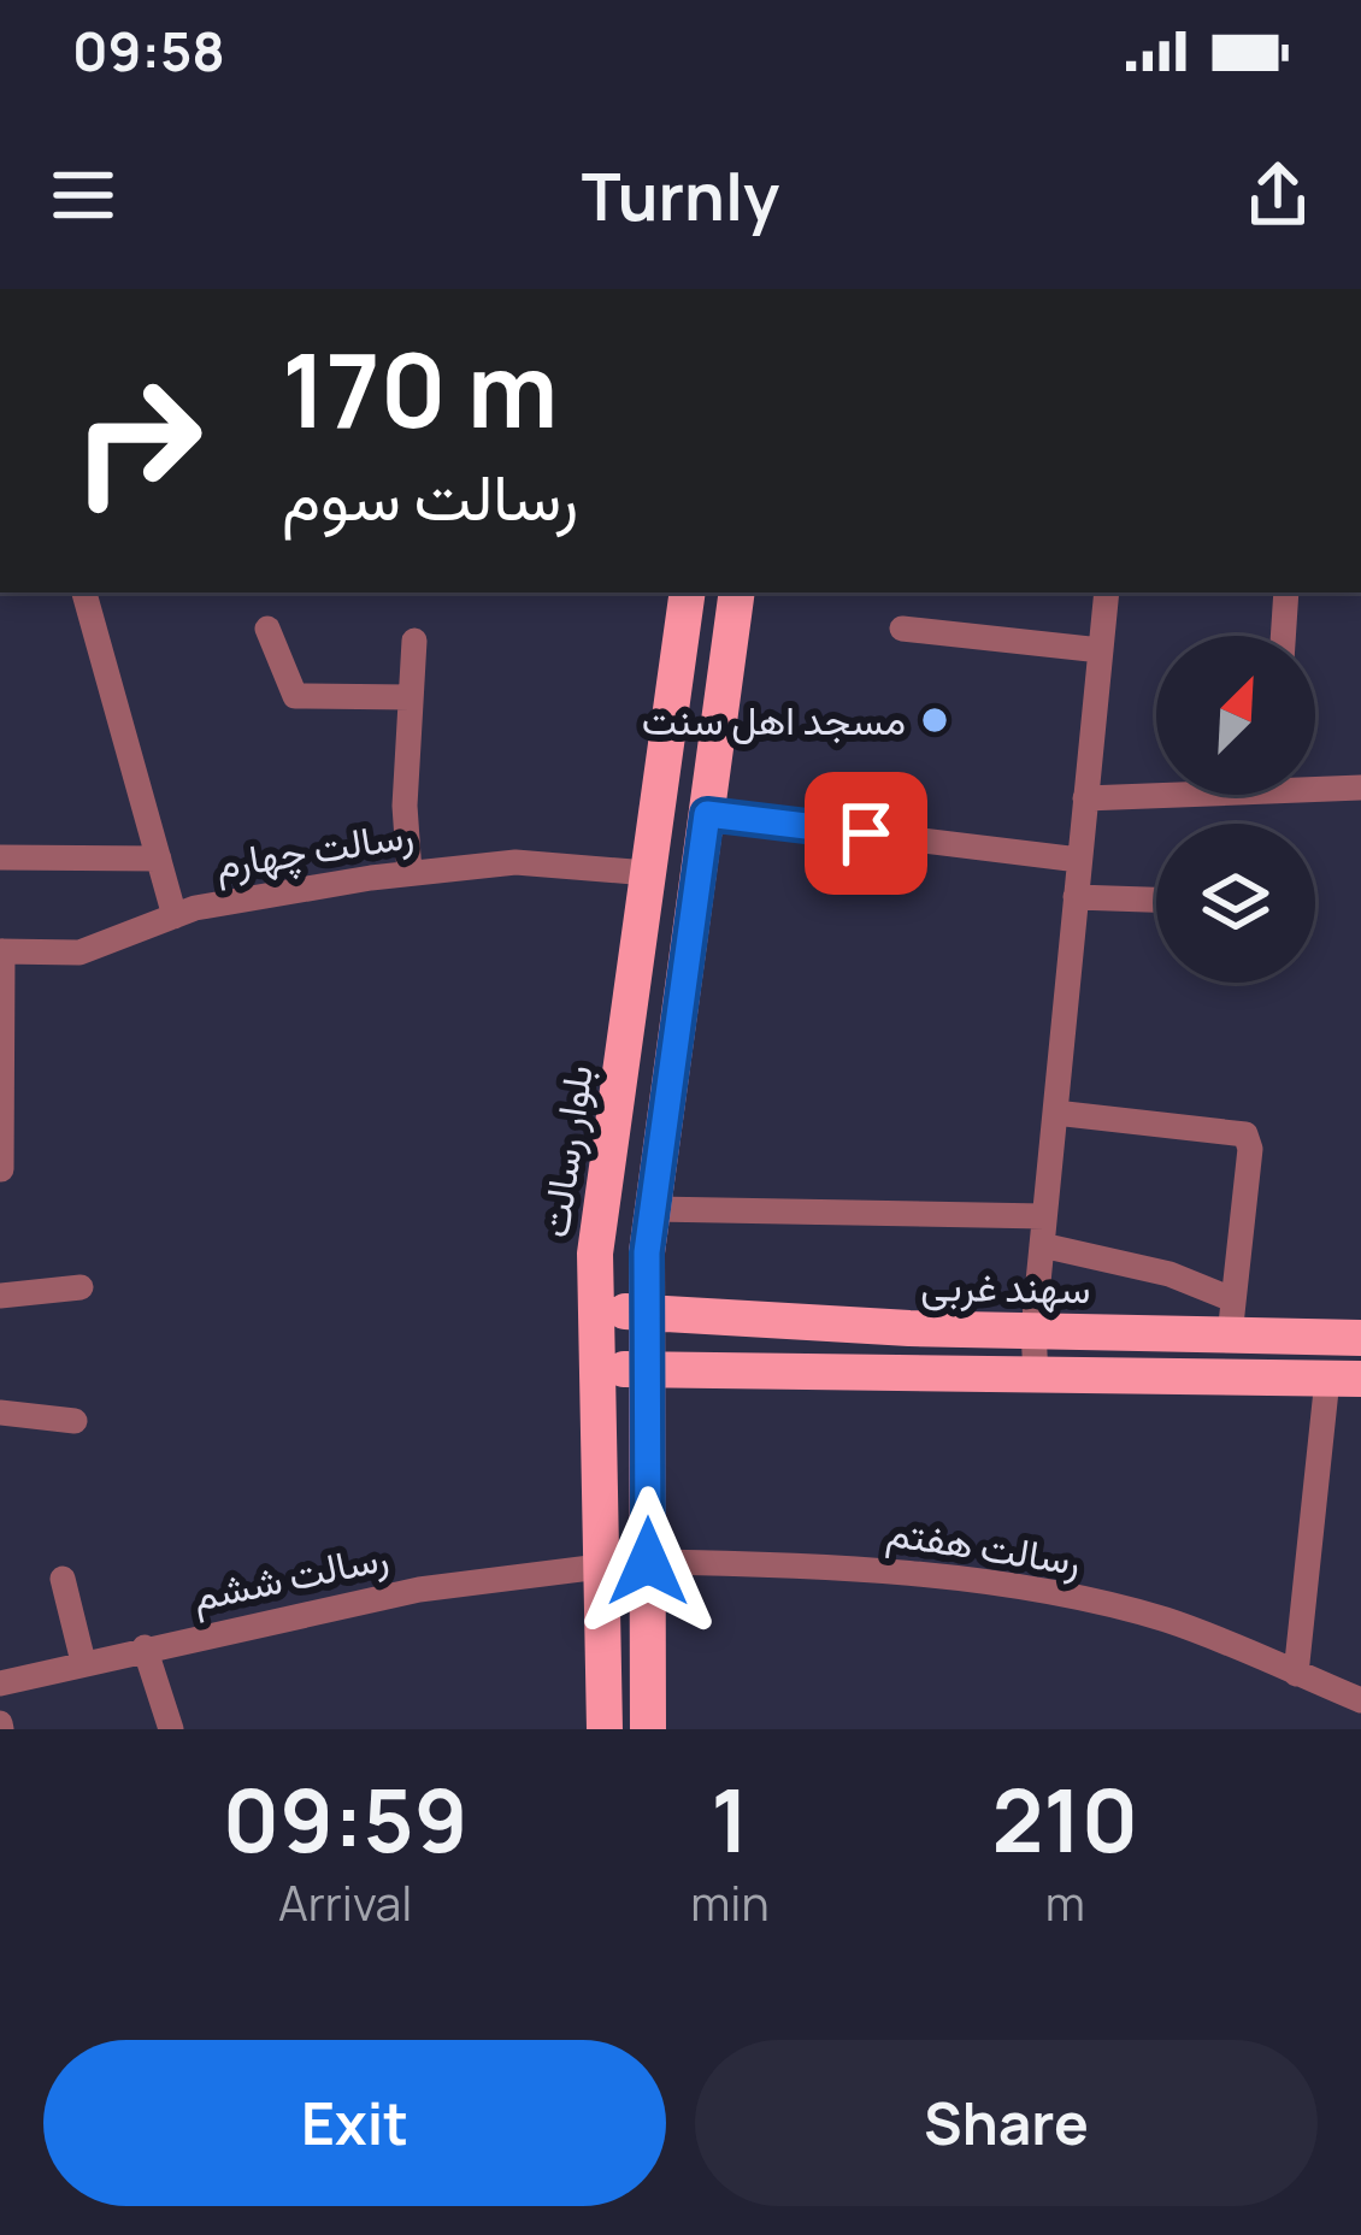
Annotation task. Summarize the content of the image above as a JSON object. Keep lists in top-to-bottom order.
{
  "streets": {
    "main road": ["بلوار رسالت", "سهند غربی"],
    "street": ["رسالت چهارم", "رسالت هفتم", "رسالت ششم"]
  },
  "crossings": [
    ["رسالت چهارم", "بلوار رسالت"],
    ["بلوار رسالت", "سهند غربی"],
    ["بلوار رسالت", "رسالت ششم"]
  ],
  "places": ["مسجد اهل سنت"],
  "north": "top right",
  "page": {
    "status": "09:58",
    "header": "Turnly",
    "turn": ["170 m", "رسالت سوم"],
    "eta": [
      "09:59",
      "Arrival",
      "1",
      "min",
      "210",
      "m"
    ],
    "buttons": ["Exit", "Share"]
  }
}
